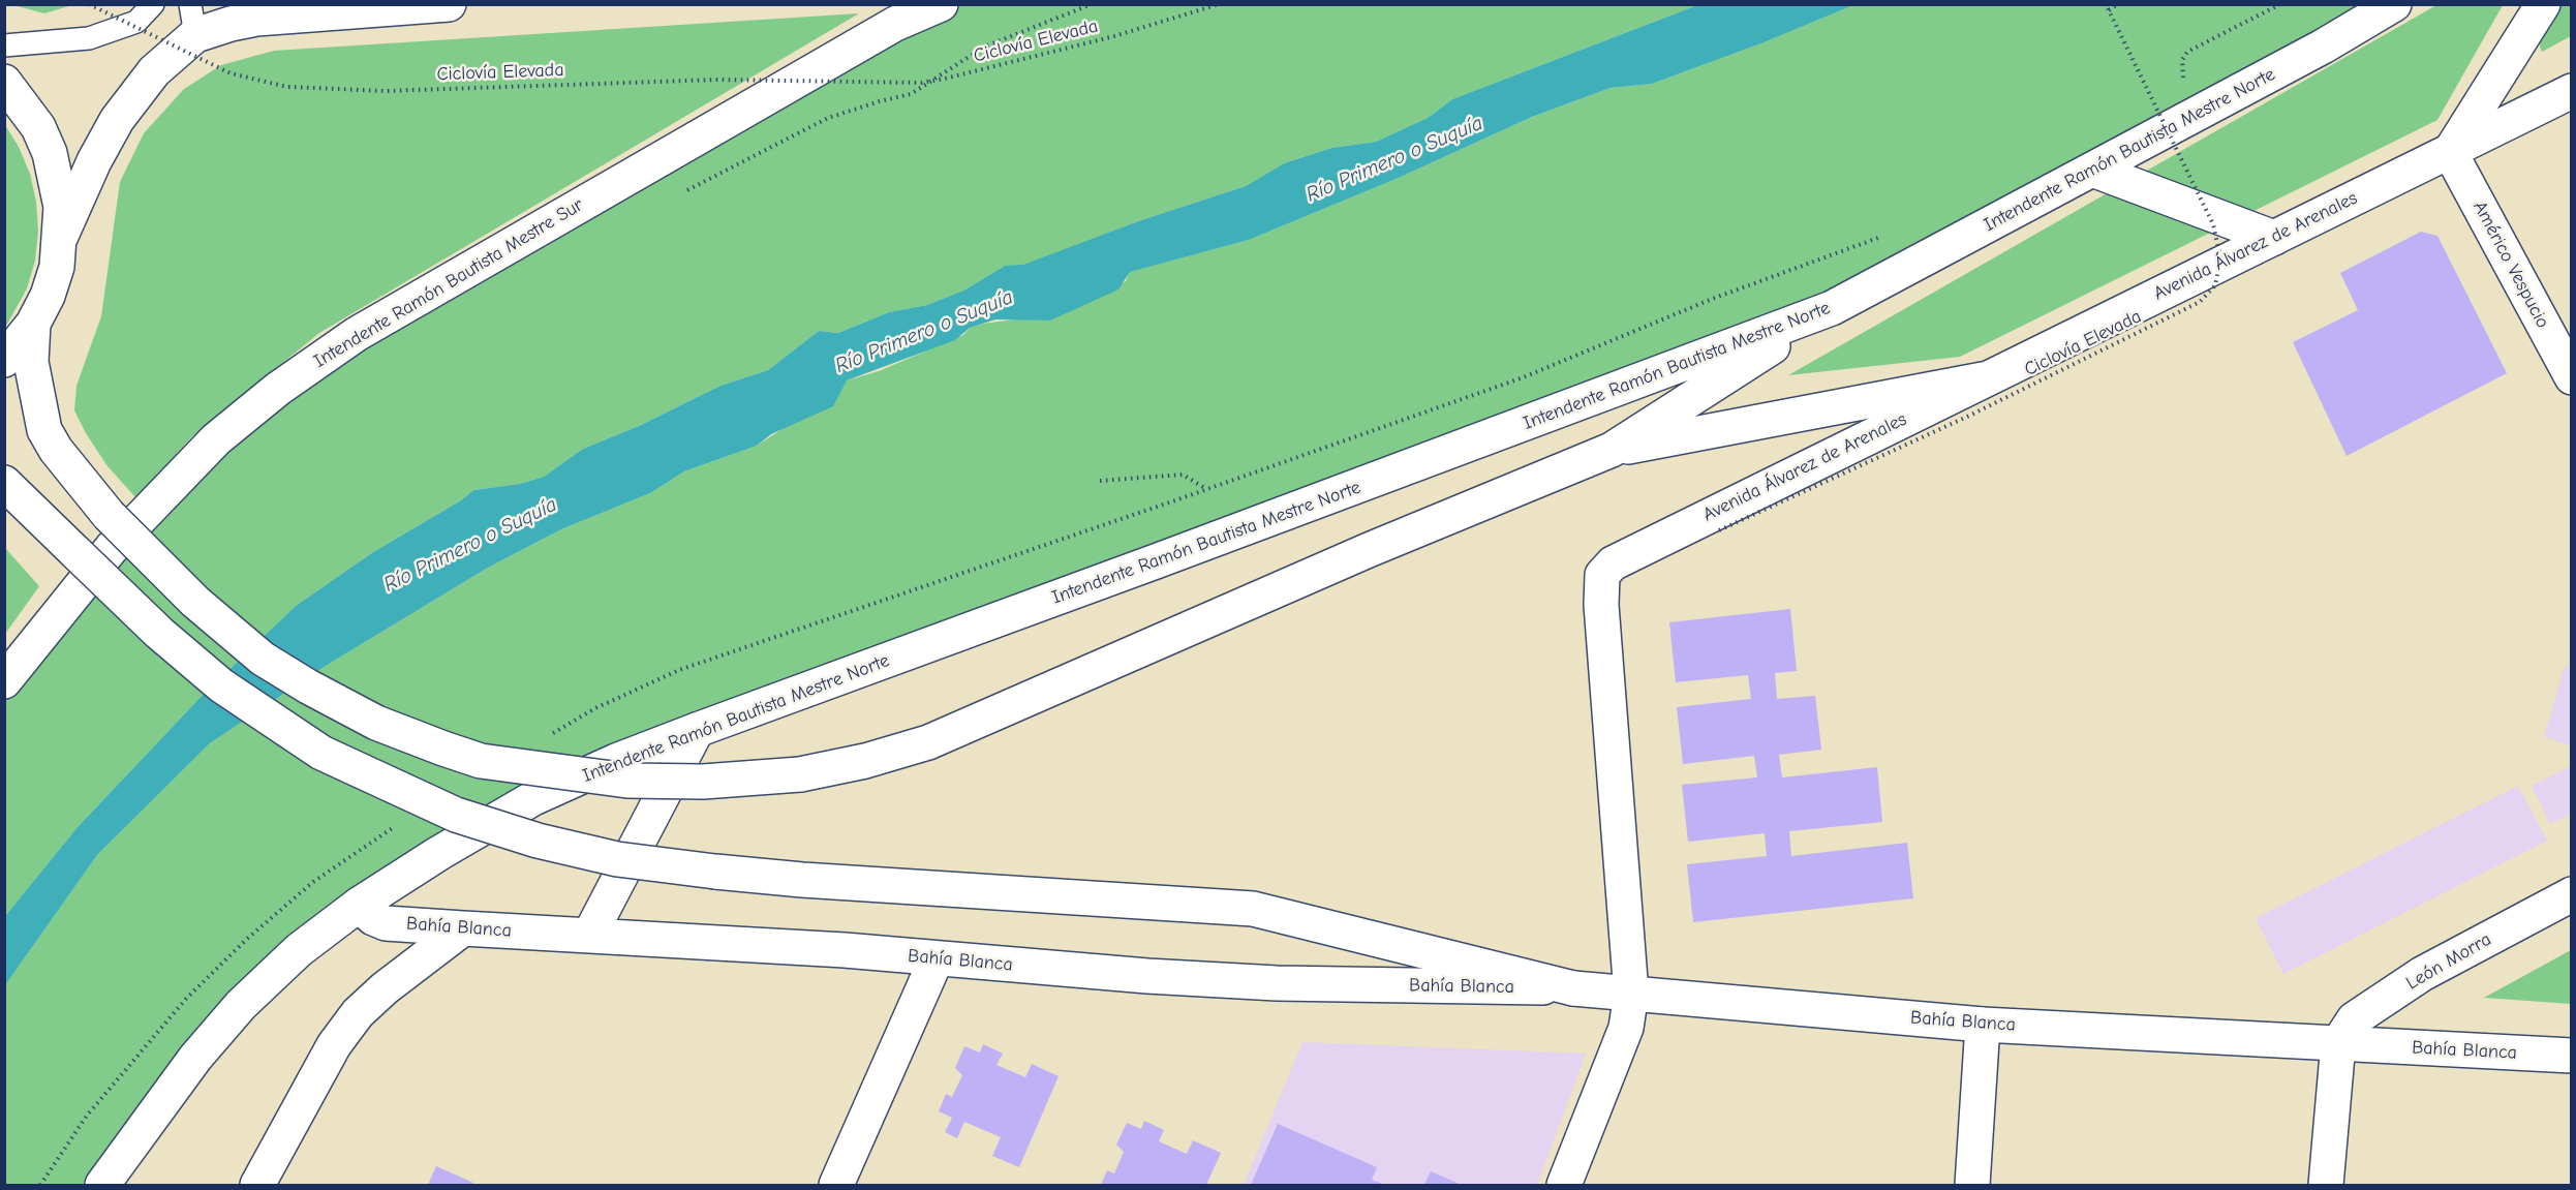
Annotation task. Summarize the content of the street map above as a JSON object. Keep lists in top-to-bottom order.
{
  "streets": {
    "main road": [
      "Intendente Ramón Bautista Mestre Norte",
      "Avenida Álvarez de Arenales",
      "Américo Vespucio",
      "Intendente Ramón Bautista Mestre Sur",
      "Bahía Blanca",
      "León Morra"
    ],
    "path": ["Ciclovía Elevada"]
  },
  "crossings": [
    ["Intendente Ramón Bautista Mestre Norte", "Bahía Blanca"],
    ["Avenida Álvarez de Arenales", "Américo Vespucio"],
    ["Avenida Álvarez de Arenales", "Bahía Blanca"],
    ["Bahía Blanca", "León Morra"]
  ],
  "water": ["Río Primero o Suquía"]
}
